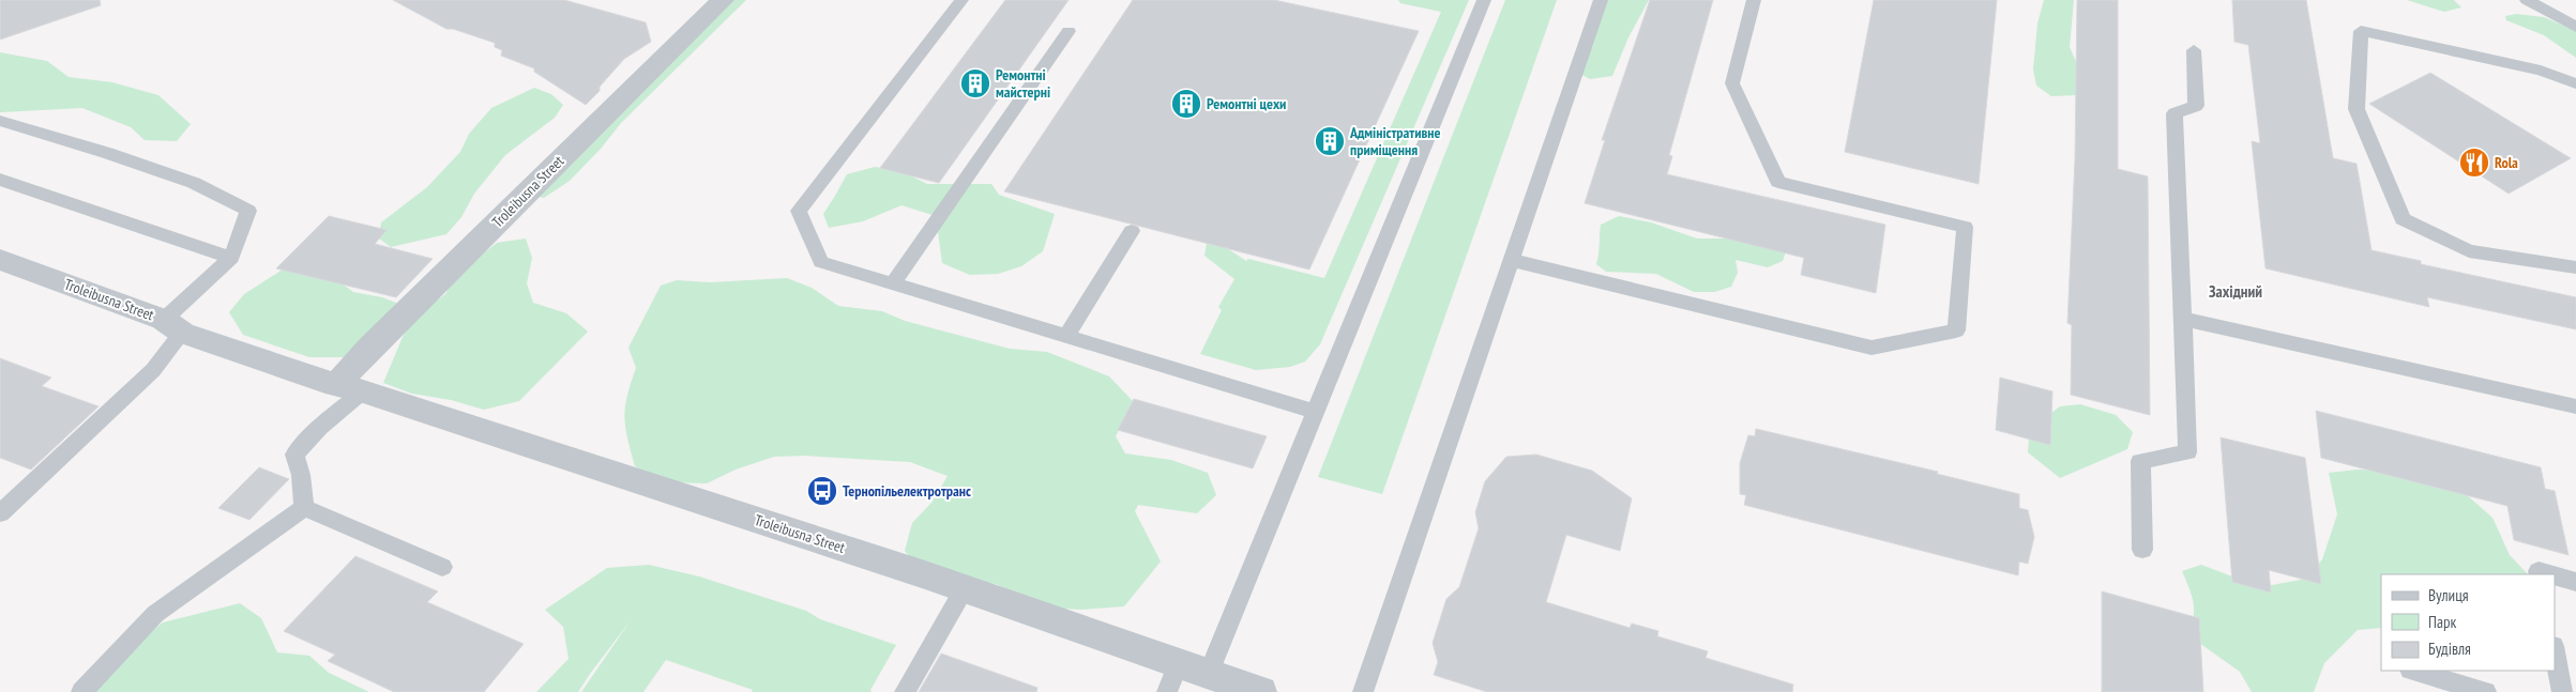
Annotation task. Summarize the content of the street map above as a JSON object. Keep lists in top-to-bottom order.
{
  "streets": {
    "street": ["Troleibusna Street"]
  },
  "districts": ["Західний"],
  "places": {
    "building": ["Ремонтні майстерні", "Ремонтні цехи", "Адміністративне приміщення"],
    "restaurant": ["Rola"],
    "bus stop": ["Тернопільелектротранс"]
  },
  "legend": ["Вулиця", "Парк", "Будівля"]
}
